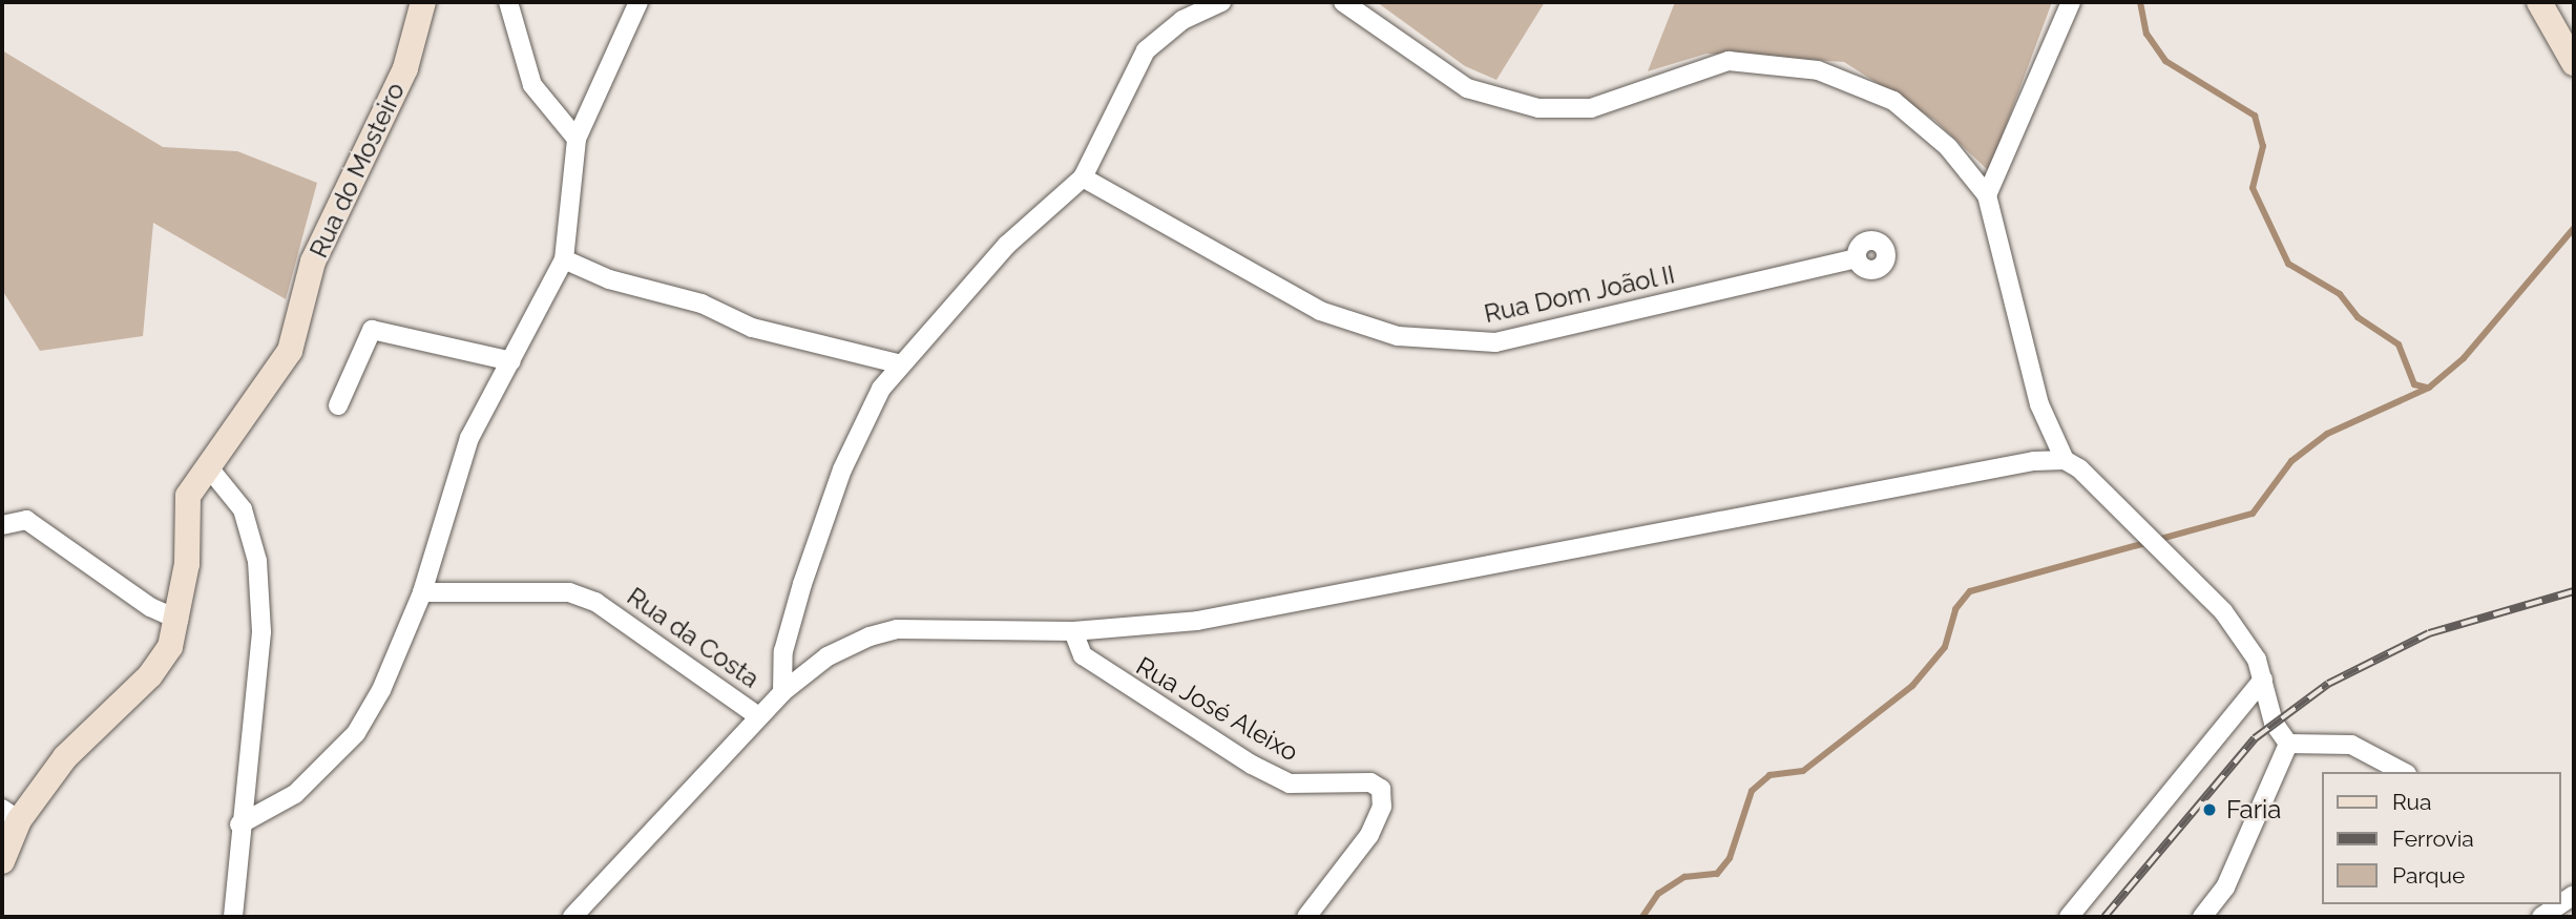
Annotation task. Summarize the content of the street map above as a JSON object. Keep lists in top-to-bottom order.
{
  "streets": {
    "main road": ["Rua do Mosteiro"],
    "street": ["Rua Dom Joãol II", "Rua da Costa", "Rua José Aleixo"]
  },
  "places": ["Faria"],
  "legend": ["Rua", "Ferrovia", "Parque"]
}
